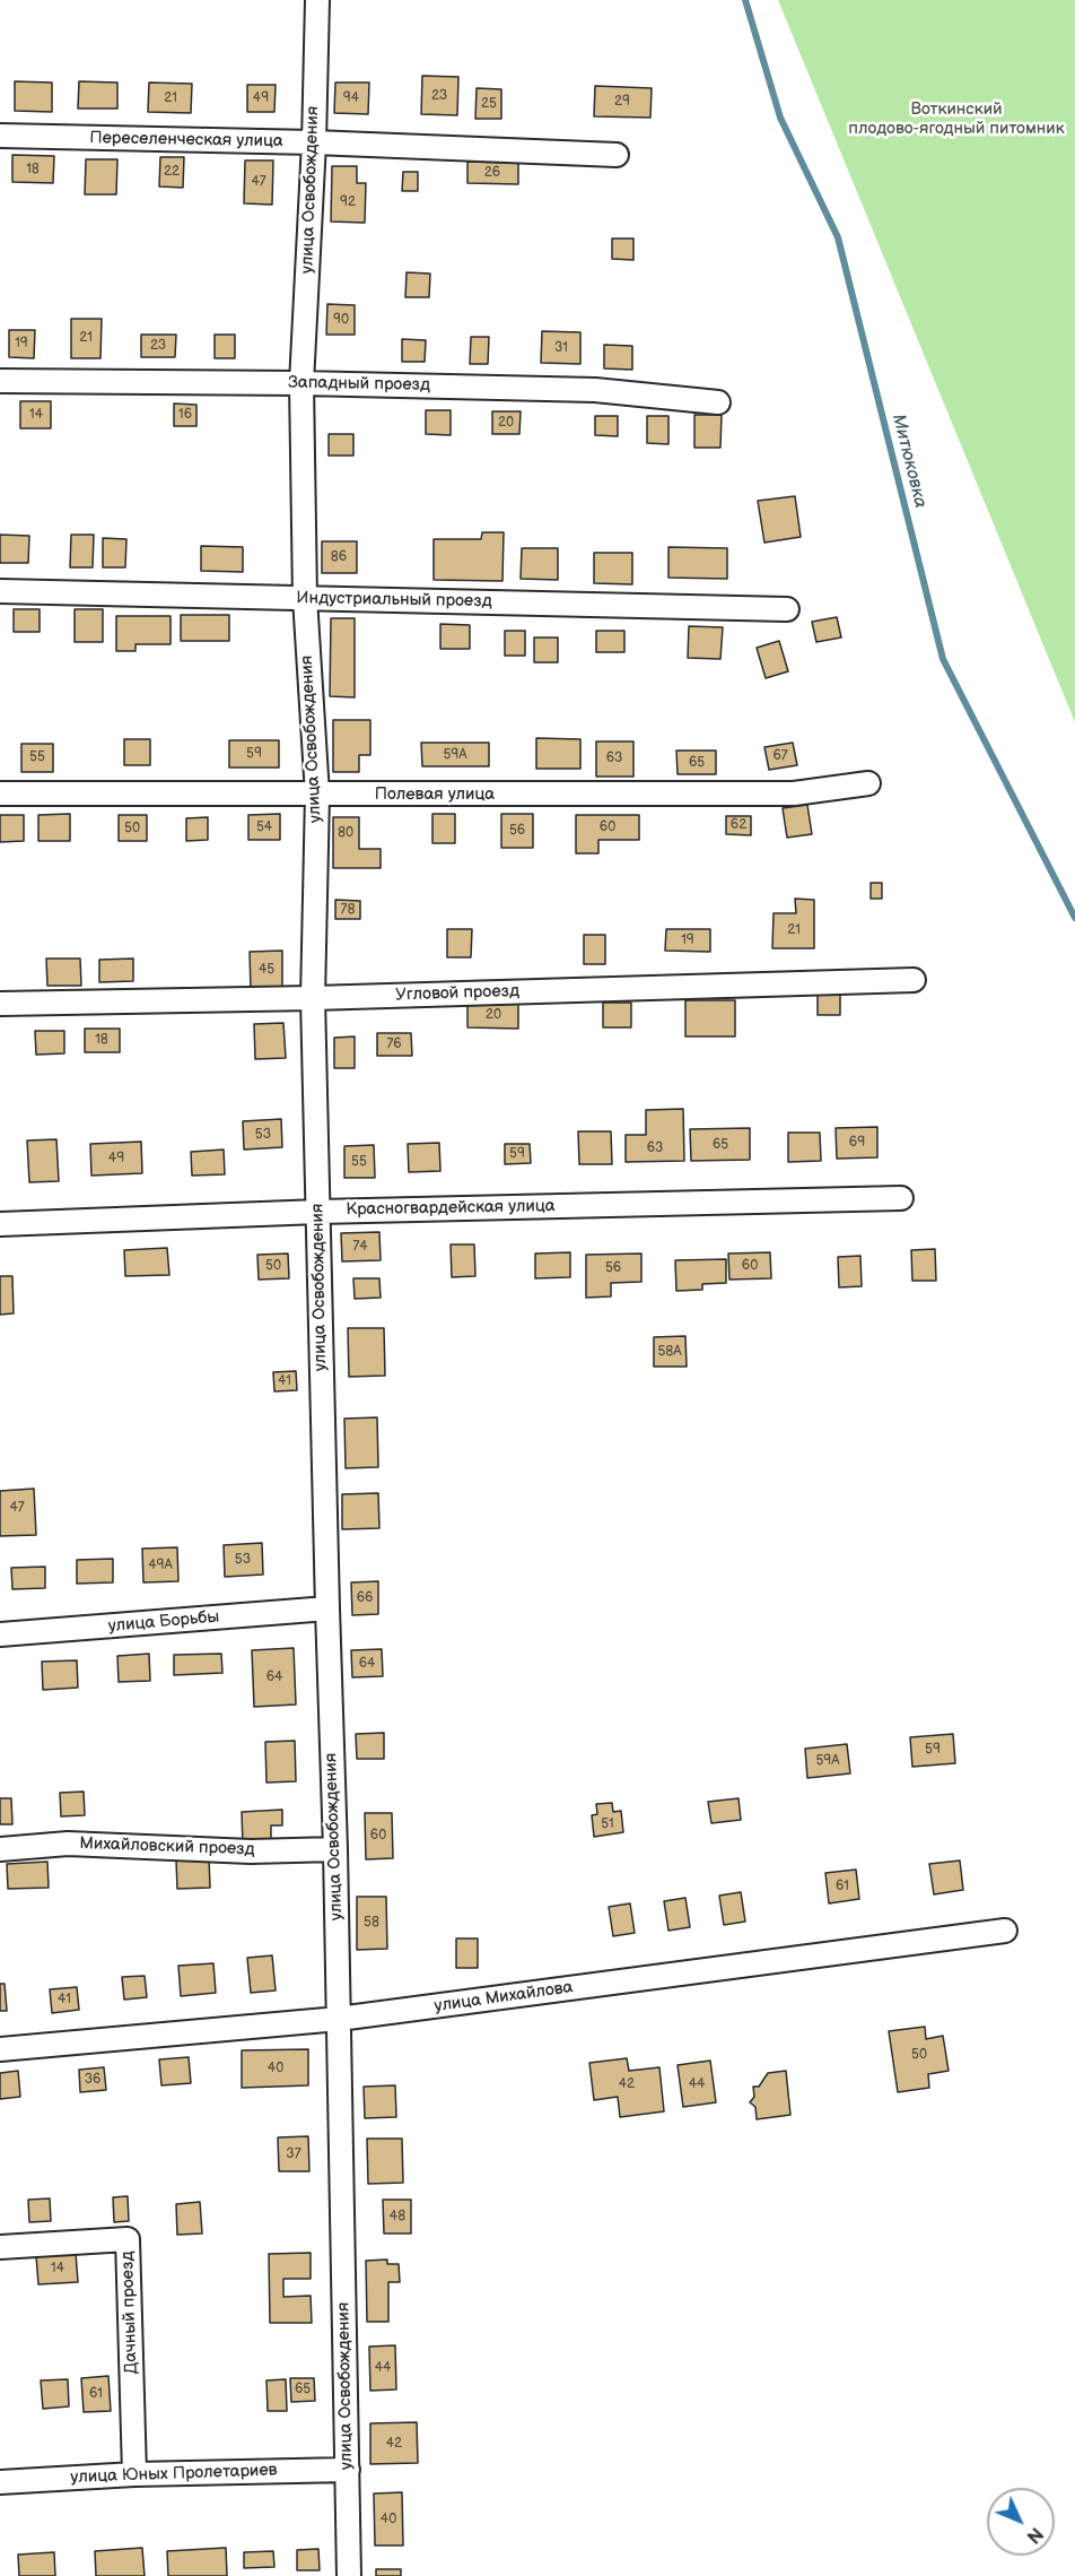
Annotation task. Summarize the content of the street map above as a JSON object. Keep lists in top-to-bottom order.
{
  "streets": {
    "street": [
      "Переселенческая улица",
      "улица Освобождения",
      "Западный проезд",
      "Индустриальный проезд",
      "Полевая улица",
      "Угловой проезд",
      "Красногвардейская улица",
      "улица Борьбы",
      "Михайловский проезд",
      "улица Михайлова",
      "Дачный проезд",
      "улица Юных Пролетариев"
    ]
  },
  "crossings": [
    ["Переселенческая улица", "улица Освобождения"],
    ["улица Освобождения", "Западный проезд"],
    ["улица Освобождения", "Индустриальный проезд"],
    ["улица Освобождения", "Полевая улица"],
    ["улица Освобождения", "Угловой проезд"],
    ["улица Освобождения", "Красногвардейская улица"],
    ["улица Освобождения", "улица Борьбы"],
    ["улица Освобождения", "Михайловский проезд"],
    ["улица Освобождения", "улица Михайлова"],
    ["улица Освобождения", "улица Юных Пролетариев"],
    ["Дачный проезд", "улица Юных Пролетариев"]
  ],
  "water": ["Митюковка"],
  "parks": ["Воткинский плодово-ягодный питомник"],
  "house_numbers": [
    "23",
    "21",
    "49",
    "94",
    "29",
    "25",
    "18",
    "22",
    "26",
    "47",
    "92",
    "90",
    "21",
    "19",
    "23",
    "31",
    "14",
    "16",
    "20",
    "86",
    "59",
    "59А",
    "67",
    "55",
    "63",
    "65",
    "62",
    "54",
    "60",
    "50",
    "56",
    "80",
    "78",
    "21",
    "19",
    "45",
    "20",
    "18",
    "76",
    "53",
    "69",
    "65",
    "63",
    "59",
    "49",
    "55",
    "74",
    "50",
    "60",
    "56",
    "58А",
    "41",
    "47",
    "53",
    "49А",
    "66",
    "64",
    "64",
    "59",
    "59А",
    "51",
    "60",
    "61",
    "58",
    "41",
    "50",
    "40",
    "36",
    "42",
    "44",
    "37",
    "48",
    "14",
    "44",
    "65",
    "61",
    "42",
    "40"
  ],
  "north": "bottom right"
}
